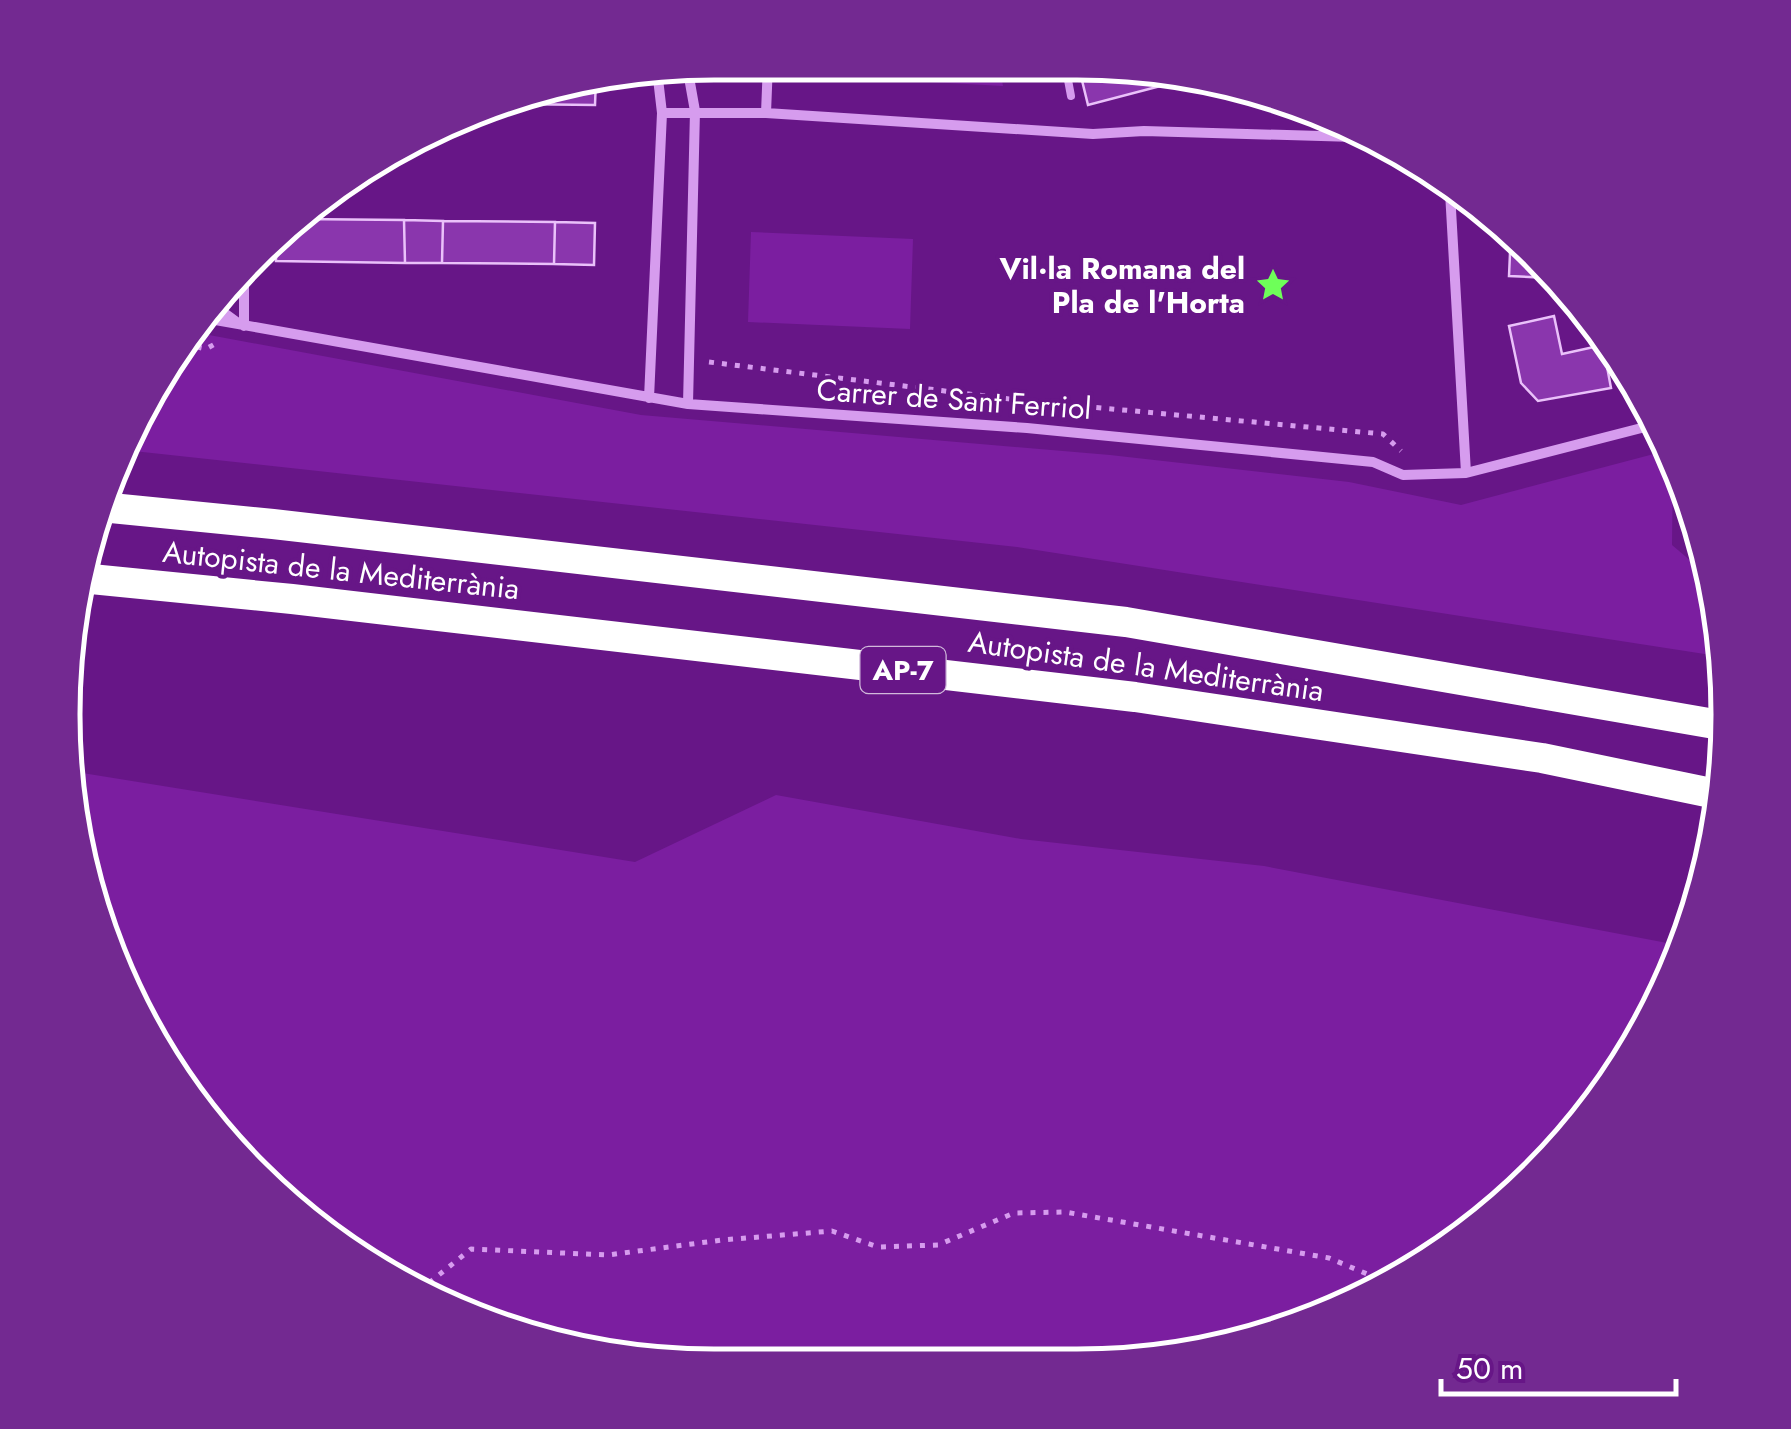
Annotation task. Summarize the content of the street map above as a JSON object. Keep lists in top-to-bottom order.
{
  "streets": {
    "highway": ["Autopista de la Mediterrània", "AP-7"],
    "street": ["Carrer de Sant Ferriol"]
  },
  "places": {
    "place": ["Vil·la Romana del Pla de l'Horta"]
  },
  "scale_bar": "50 m"
}
